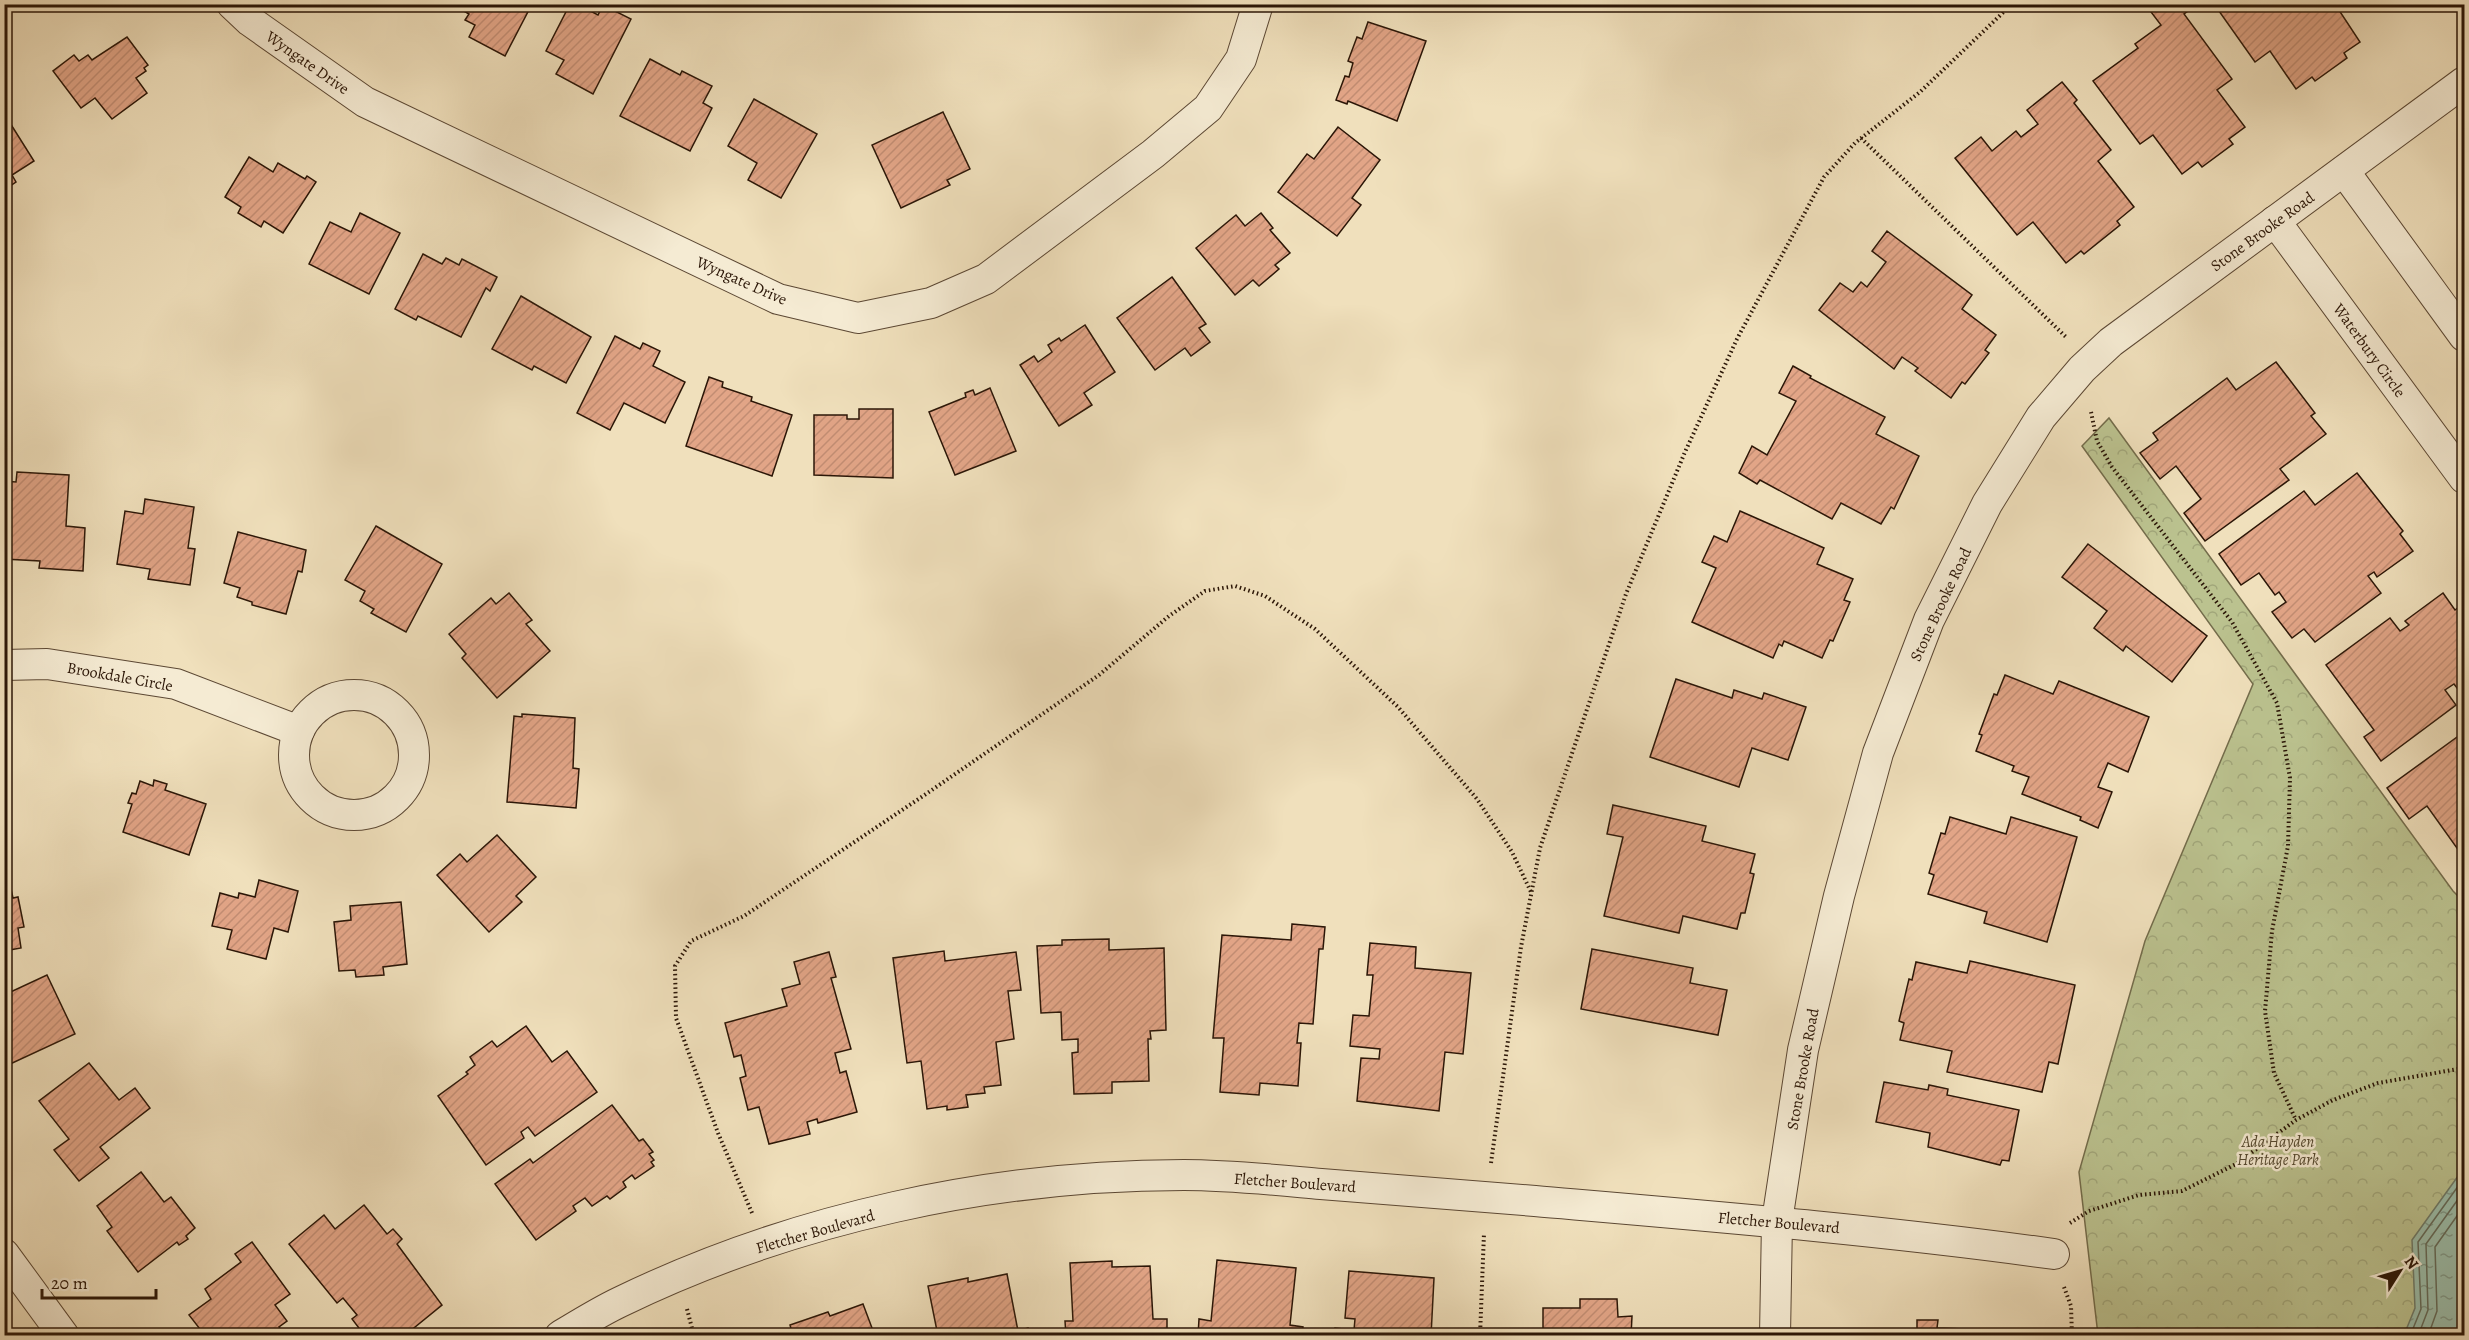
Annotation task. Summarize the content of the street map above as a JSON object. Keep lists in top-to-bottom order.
{
  "streets": {
    "street": [
      "Wyngate Drive",
      "Stone Brooke Road",
      "Waterbury Circle",
      "Brookdale Circle",
      "Fletcher Boulevard"
    ]
  },
  "crossings": [
    ["Stone Brooke Road", "Waterbury Circle"],
    ["Stone Brooke Road", "Fletcher Boulevard"]
  ],
  "parks": ["Ada Hayden Heritage Park"],
  "scale_bar": "20 m",
  "north": "top right"
}
